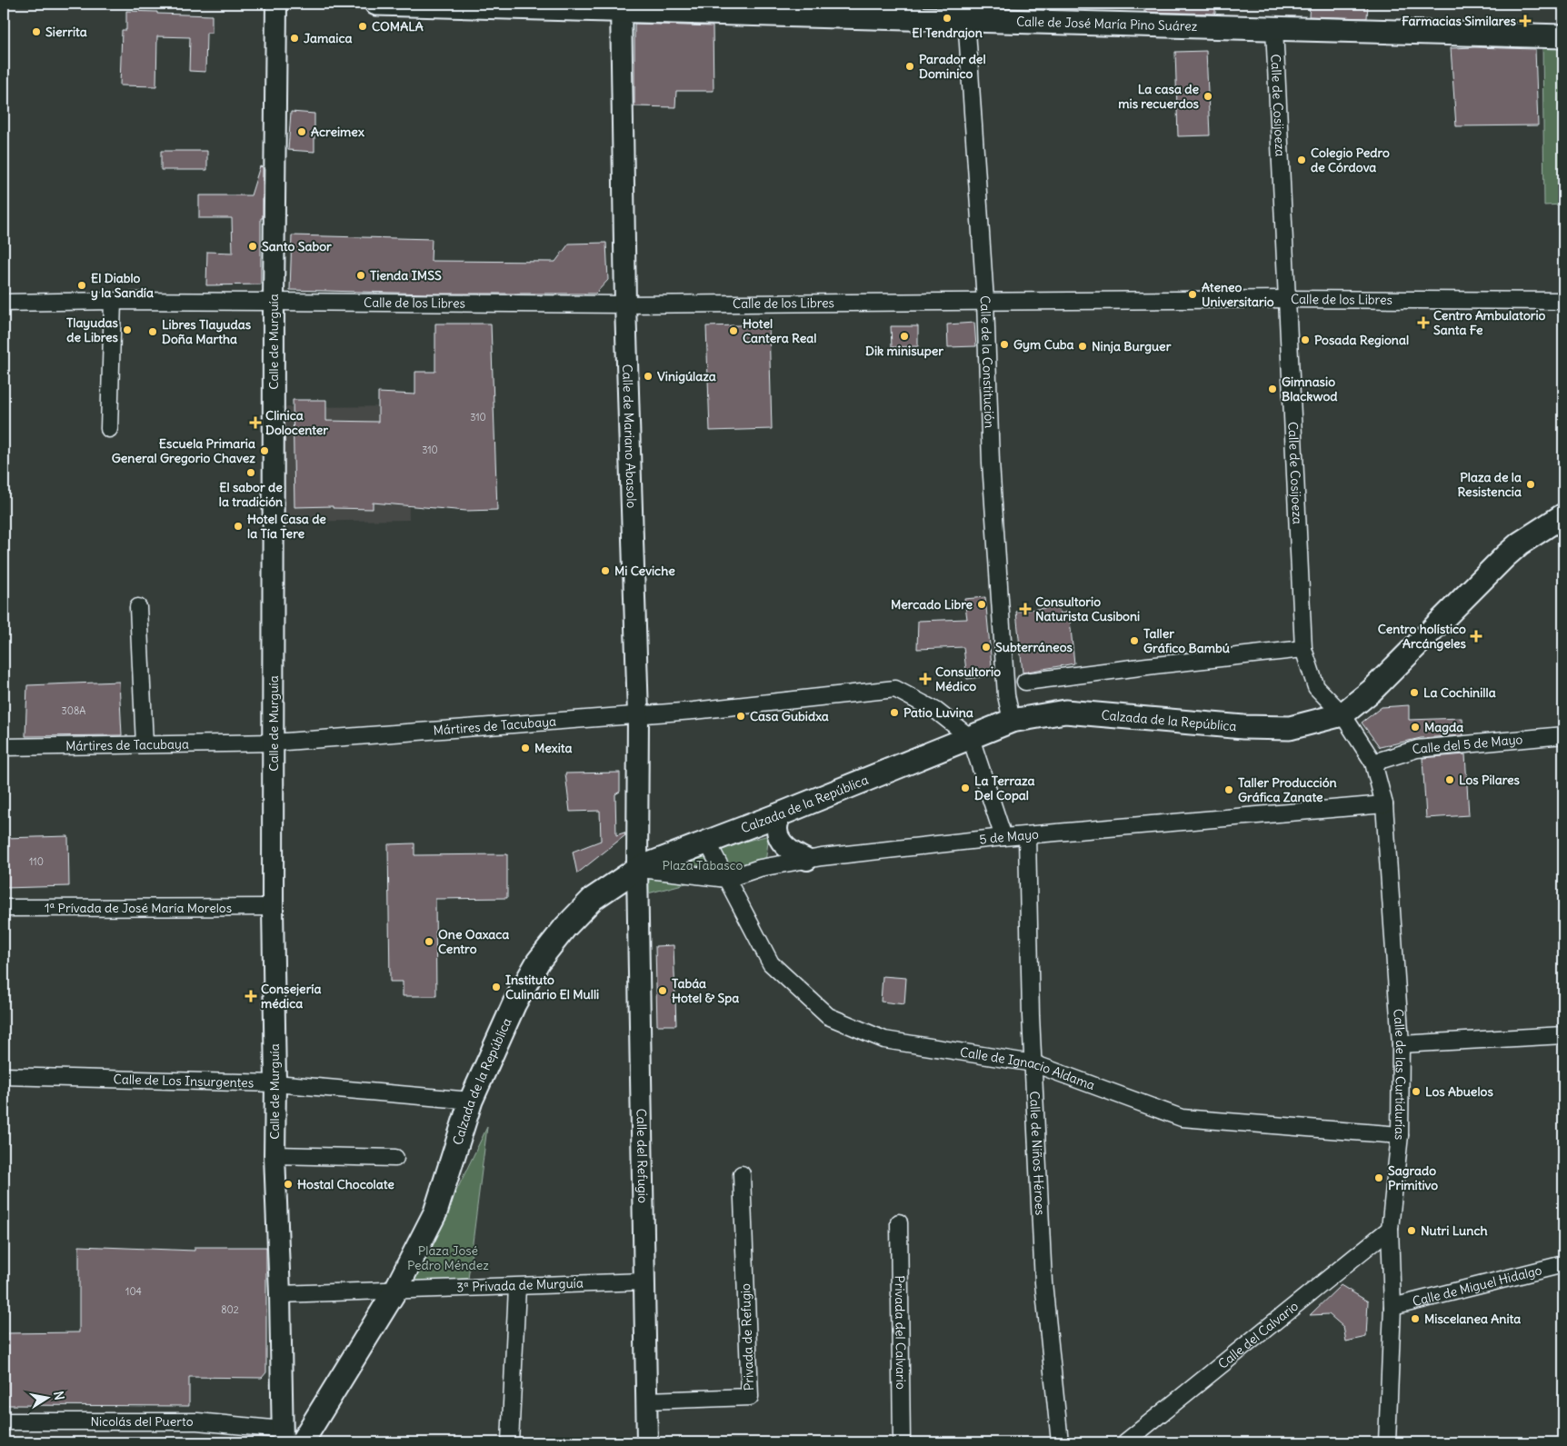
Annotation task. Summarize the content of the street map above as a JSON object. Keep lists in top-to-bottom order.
{
  "streets": {
    "main road": ["Calle de José María Pino Suárez", "Calzada de la República"],
    "street": [
      "Calle de Cosijoeza",
      "Calle de los Libres",
      "Calle de Murguía",
      "Calle de la Constitución",
      "Calle de Mariano Abasolo",
      "Mártires de Tacubaya",
      "Calle del 5 de Mayo",
      "5 de Mayo",
      "1ª Prívada de José María Morelos",
      "Calle de Ignacio Aldama",
      "Calle de las Curtidurías",
      "Calle de Los Insurgentes",
      "Calle de Niños Héroes",
      "Calle del Refugio",
      "3ª Privada de Murguía",
      "Calle de Miguel Hidalgo",
      "Privada del Calvario",
      "Calle del Calvario",
      "Privada de Refugio",
      "Nicolás del Puerto"
    ]
  },
  "crossings": [
    ["Calle de José María Pino Suárez", "Calle de Cosijoeza"],
    ["Calle de José María Pino Suárez", "Calle de la Constitución"],
    ["Calle de José María Pino Suárez", "Calle de Mariano Abasolo"],
    ["Calle de Cosijoeza", "Calle de los Libres"],
    ["Calle de Cosijoeza", "Calzada de la República"],
    ["Calle de Cosijoeza", "Calle de las Curtidurías"],
    ["Calle de los Libres", "Calle de Murguía"],
    ["Calle de los Libres", "Calle de la Constitución"],
    ["Calle de los Libres", "Calle de Mariano Abasolo"],
    ["Calle de Murguía", "Mártires de Tacubaya"],
    ["Calle de Murguía", "1ª Prívada de José María Morelos"],
    ["Calle de Murguía", "Calle de Los Insurgentes"],
    ["Calle de Murguía", "3ª Privada de Murguía"],
    ["Calle de Murguía", "Nicolás del Puerto"],
    ["Calle de la Constitución", "Calzada de la República"],
    ["Calle de Mariano Abasolo", "Calzada de la República"],
    ["Calle de Mariano Abasolo", "Mártires de Tacubaya"],
    ["Calle de Mariano Abasolo", "5 de Mayo"],
    ["Calle de Mariano Abasolo", "Calle del Refugio"],
    ["Calzada de la República", "Mártires de Tacubaya"],
    ["Calzada de la República", "5 de Mayo"],
    ["Calzada de la República", "Calle de Ignacio Aldama"],
    ["Calzada de la República", "Calle de las Curtidurías"],
    ["Calzada de la República", "Calle de Los Insurgentes"],
    ["Calzada de la República", "Calle del Refugio"],
    ["Calzada de la República", "3ª Privada de Murguía"],
    ["Calle del 5 de Mayo", "Calle de las Curtidurías"],
    ["5 de Mayo", "Calle de Ignacio Aldama"],
    ["5 de Mayo", "Calle de las Curtidurías"],
    ["5 de Mayo", "Calle de Niños Héroes"],
    ["5 de Mayo", "Calle del Refugio"],
    ["Calle de Ignacio Aldama", "Calle de las Curtidurías"],
    ["Calle de Ignacio Aldama", "Calle de Niños Héroes"],
    ["Calle de las Curtidurías", "Calle de Miguel Hidalgo"],
    ["Calle de las Curtidurías", "Calle del Calvario"],
    ["Calle del Refugio", "3ª Privada de Murguía"],
    ["Calle del Refugio", "Privada de Refugio"]
  ],
  "parks": ["Plaza Tabasco", "Plaza José Pedro Méndez"],
  "places": {
    "other": [
      "El Tendrajon",
      "COMALA",
      "Sierrita",
      "Jamaica",
      "Parador del Dominico",
      "La casa de mis recuerdos",
      "Acreimex",
      "Colegio Pedro de Córdova",
      "Santo Sabor",
      "Tienda IMSS",
      "El Diablo y la Sandía",
      "Ateneo Universitario",
      "Tlayudas de Libres",
      "Hotel Cantera Real",
      "Libres Tlayudas Doña Martha",
      "Dik minisuper",
      "Posada Regional",
      "Gym Cuba",
      "Ninja Burguer",
      "Vinigúlaza",
      "Gimnasio Blackwod",
      "Escuela Primaria General Gregorio Chavez",
      "El sabor de la tradición",
      "Plaza de la Resistencia",
      "Hotel Casa de la Tía Tere",
      "Mi Ceviche",
      "Mercado Libre",
      "Taller Gráfico Bambú",
      "Subterráneos",
      "La Cochinilla",
      "Patio Luvina",
      "Casa Gubidxa",
      "Magda",
      "Mexita",
      "Los Pilares",
      "La Terraza Del Copal",
      "Taller Producción Gráfica Zanate",
      "One Oaxaca Centro",
      "Instituto Culinario El Mulli",
      "Tabáa Hotel & Spa",
      "Los Abuelos",
      "Sagrado Primitivo",
      "Hostal Chocolate",
      "Nutri Lunch",
      "Miscelanea Anita"
    ],
    "health": [
      "Farmacias Similares",
      "Centro Ambulatorio Santa Fe",
      "Clinica Dolocenter",
      "Consultorio Naturista Cusiboni",
      "Centro holístico Arcángeles",
      "Consultorio Médico",
      "Consejería médica"
    ]
  },
  "house_numbers": [
    "310",
    "310",
    "308A",
    "110",
    "104",
    "802"
  ],
  "north": "right"
}
